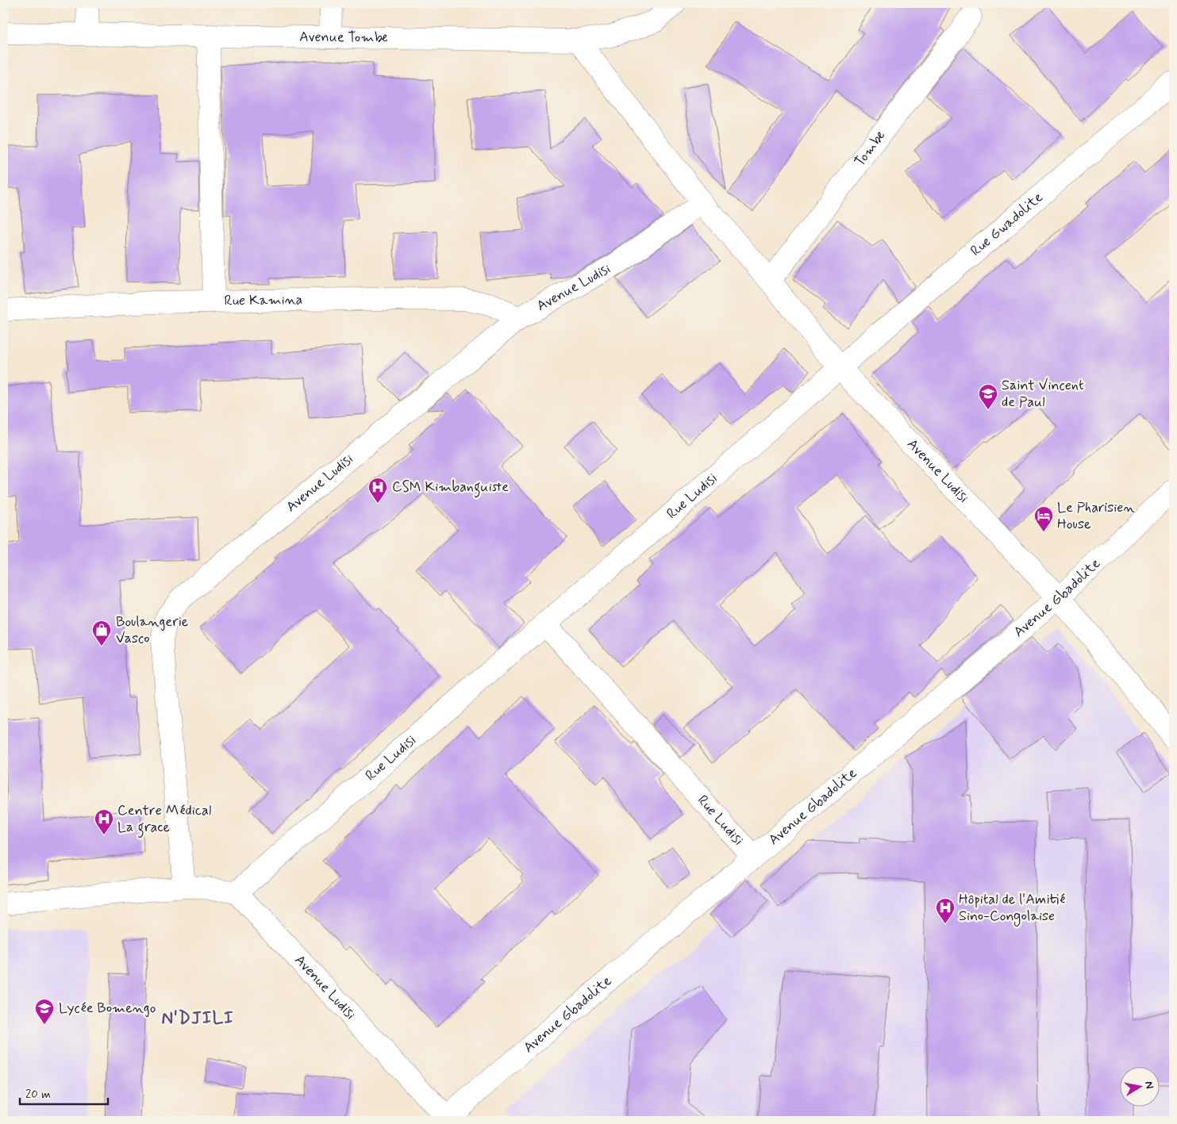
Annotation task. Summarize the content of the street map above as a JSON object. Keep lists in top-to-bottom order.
{
  "streets": {
    "street": [
      "Avenue Tombe",
      "Tombe",
      "Rue Gwadolite",
      "Avenue Ludisi",
      "Rue Kamina",
      "Rue Ludisi",
      "Avenue Gbadolite"
    ]
  },
  "crossings": [
    ["Avenue Tombe", "Avenue Ludisi"],
    ["Tombe", "Avenue Ludisi"],
    ["Rue Gwadolite", "Avenue Ludisi"],
    ["Rue Gwadolite", "Rue Ludisi"],
    ["Avenue Ludisi", "Rue Kamina"],
    ["Avenue Ludisi", "Rue Ludisi"],
    ["Avenue Ludisi", "Avenue Gbadolite"],
    ["Rue Ludisi", "Avenue Gbadolite"]
  ],
  "districts": ["N'DJILI"],
  "places": {
    "school or university": ["Saint Vincent de Paul", "Lycée Bomengo"],
    "hospital": ["CSM Kimbanguiste", "Centre Médical La grace", "Hôpital de l'Amitié Sino-Congolaise"],
    "hotel": ["Le Pharisien House"],
    "shop": ["Boulangerie Vasco"]
  },
  "scale_bar": "20 m",
  "north": "right"
}
